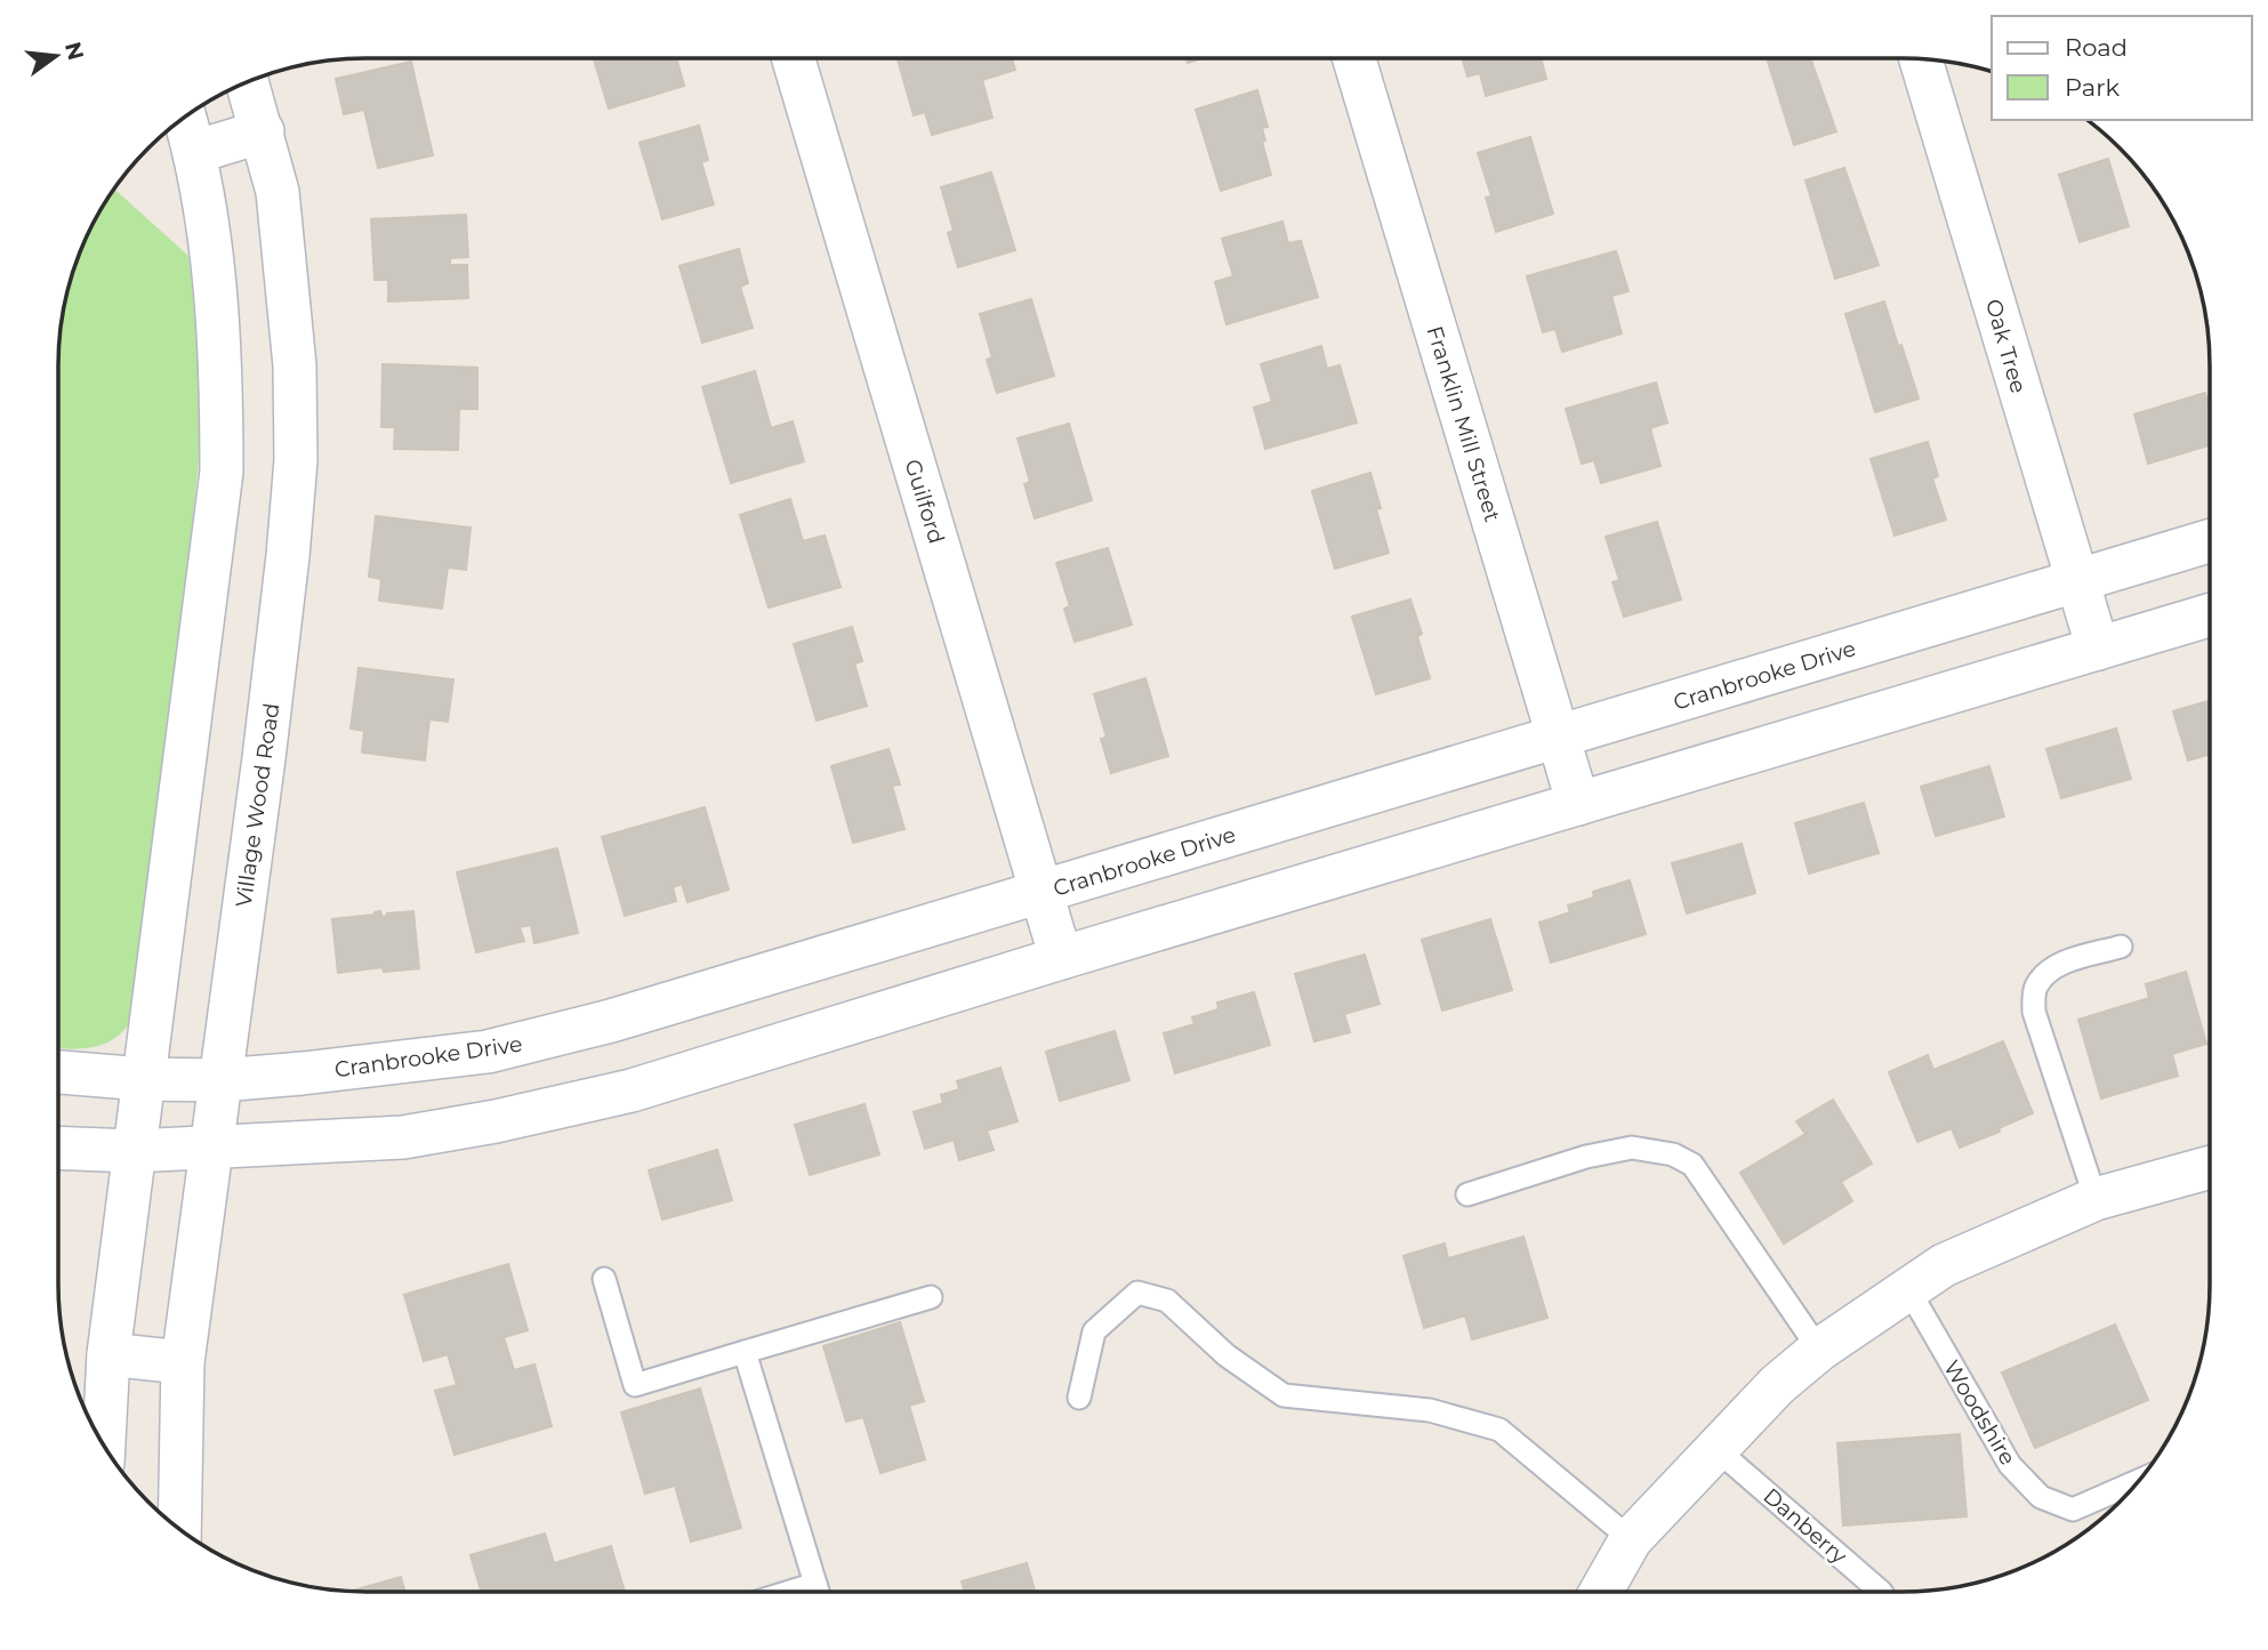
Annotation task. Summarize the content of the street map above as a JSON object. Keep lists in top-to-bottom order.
{
  "streets": {
    "street": [
      "Oak Tree",
      "Franklin Mill Street",
      "Guilford",
      "Cranbrooke Drive",
      "Village Wood Road"
    ],
    "lane": ["Woodshire", "Danberry"]
  },
  "crossings": [
    ["Oak Tree", "Cranbrooke Drive"],
    ["Franklin Mill Street", "Cranbrooke Drive"],
    ["Guilford", "Cranbrooke Drive"],
    ["Cranbrooke Drive", "Village Wood Road"]
  ],
  "legend": ["Road", "Park"],
  "north": "right"
}
